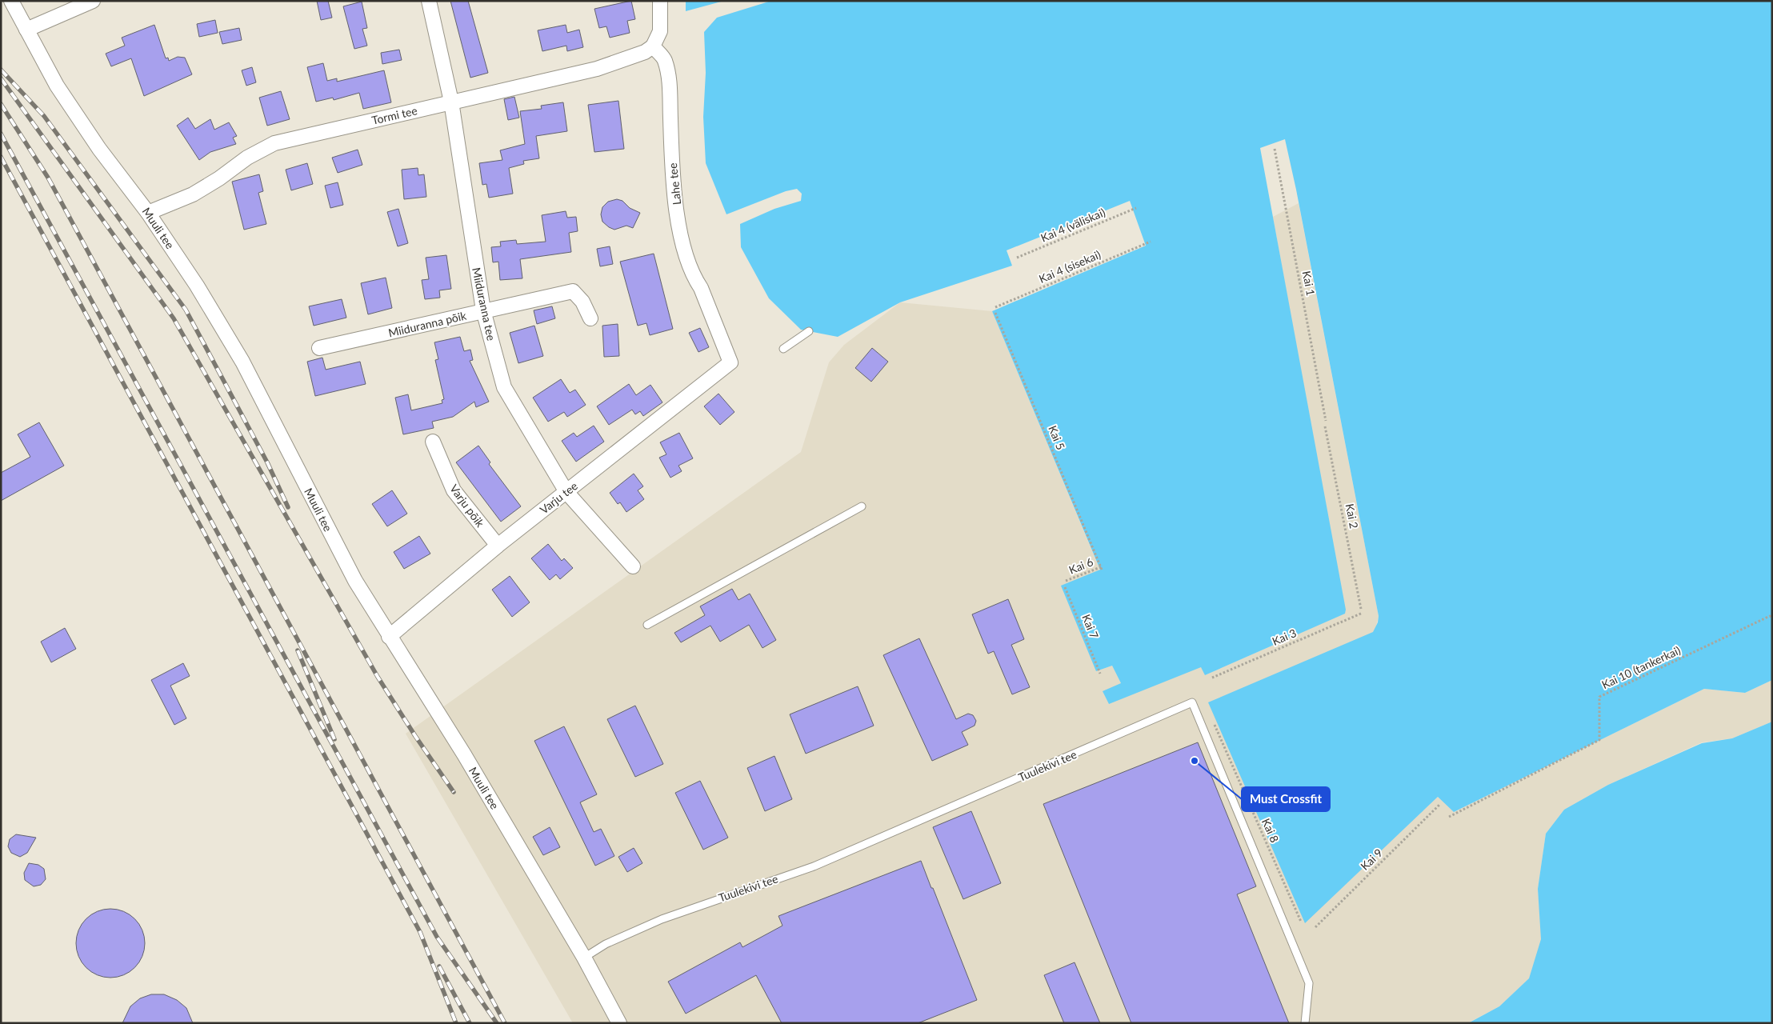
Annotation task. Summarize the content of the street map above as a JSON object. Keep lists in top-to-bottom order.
{
  "streets": {
    "street": [
      "Tormi tee",
      "Lahe tee",
      "Muuli tee",
      "Miiduranna tee",
      "Miiduranna põik",
      "Varju tee",
      "Varju põik"
    ],
    "lane": ["Tuulekivi tee"],
    "path": [
      "Kai 4 (väliskai)",
      "Kai 4 (sisekai)",
      "Kai 1",
      "Kai 5",
      "Kai 2",
      "Kai 6",
      "Kai 7",
      "Kai 3",
      "Kai 10 (tankerkai)",
      "Kai 8",
      "Kai 9"
    ]
  },
  "crossings": [
    ["Tormi tee", "Lahe tee"],
    ["Tormi tee", "Muuli tee"],
    ["Tormi tee", "Miiduranna tee"],
    ["Lahe tee", "Varju tee"],
    ["Muuli tee", "Varju tee"],
    ["Muuli tee", "Tuulekivi tee"],
    ["Miiduranna tee", "Miiduranna põik"],
    ["Miiduranna tee", "Varju tee"],
    ["Kai 5", "Kai 6"],
    ["Varju tee", "Varju põik"]
  ],
  "places": ["Must Crossfit"]
}
